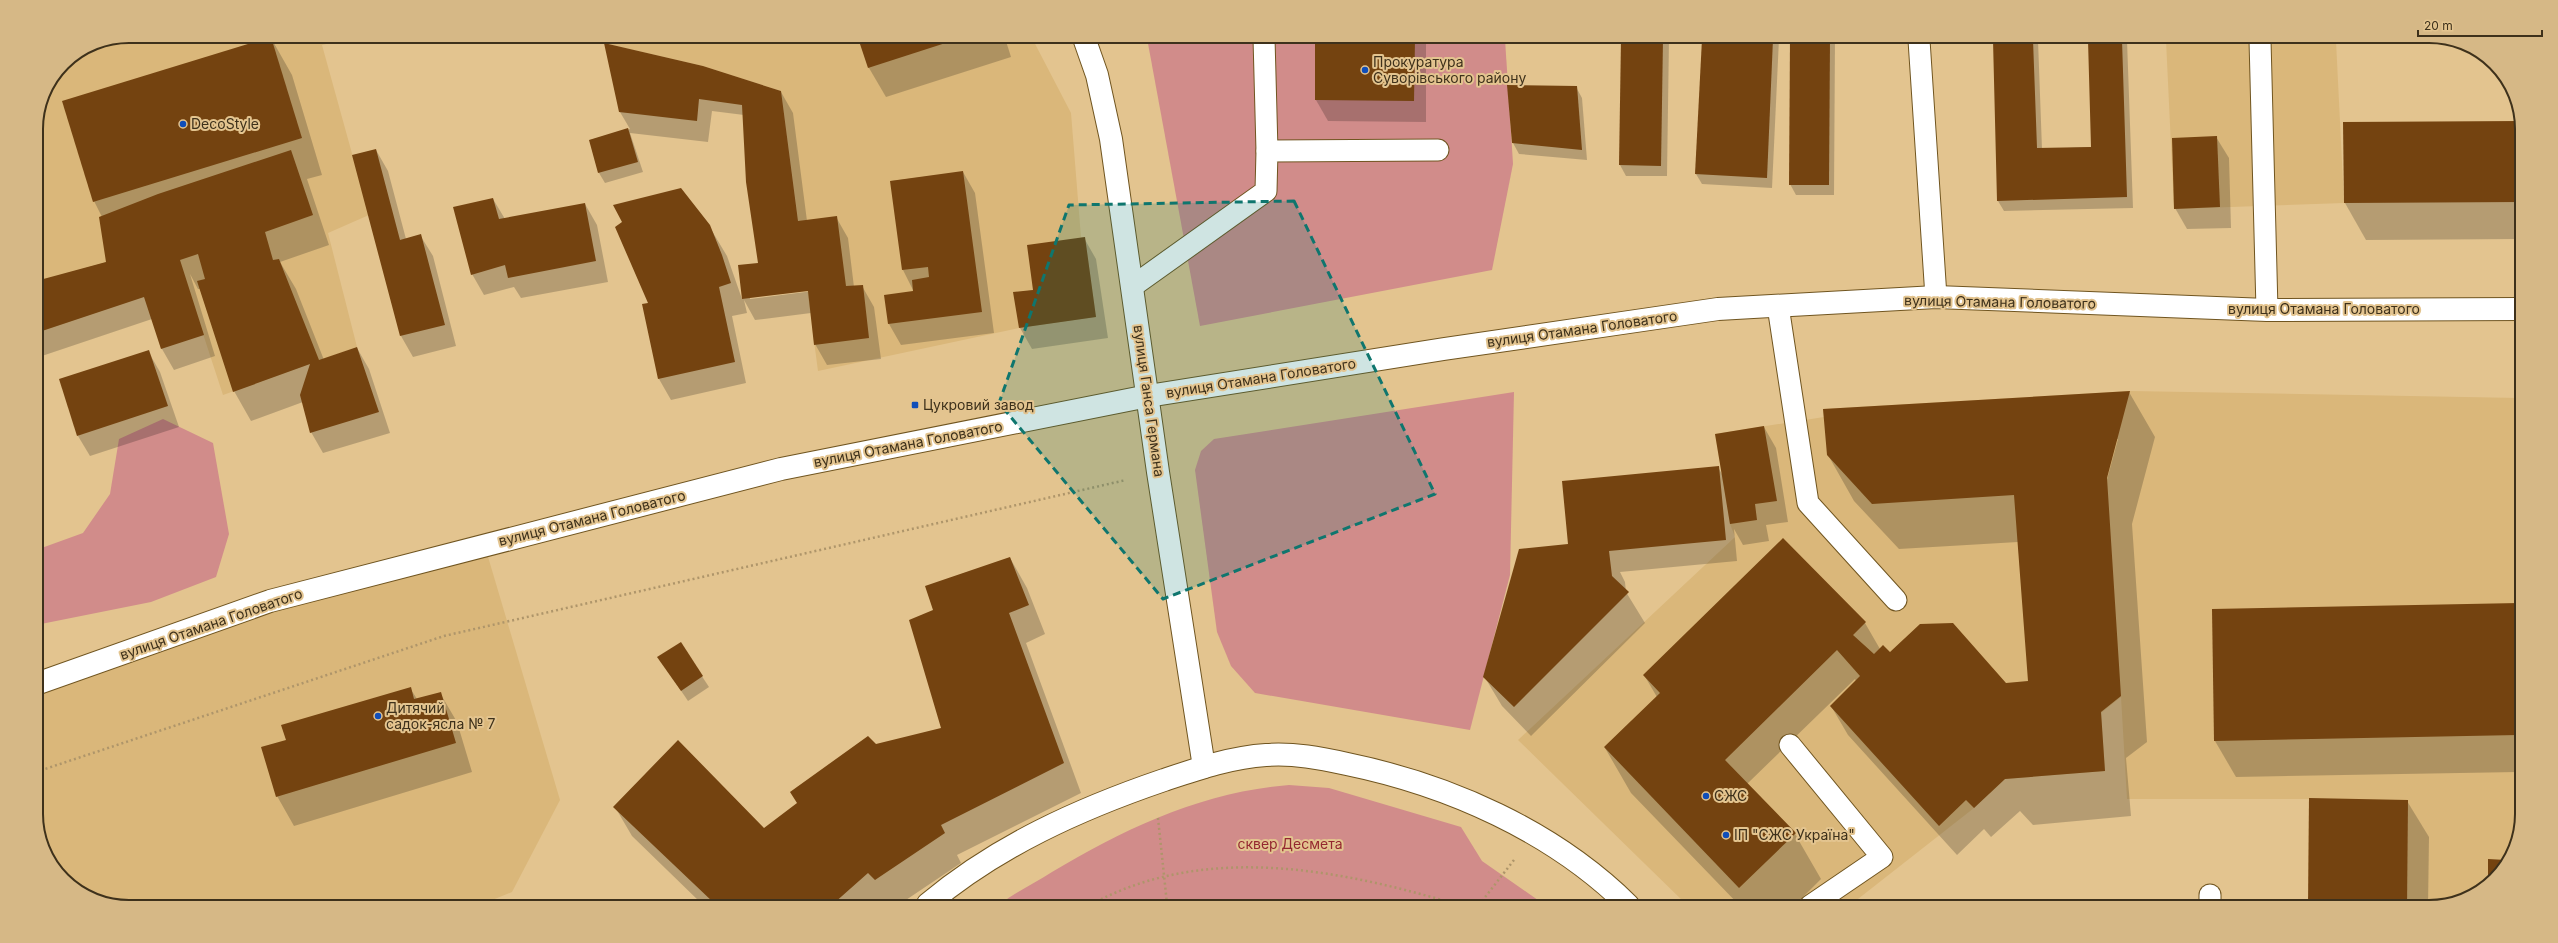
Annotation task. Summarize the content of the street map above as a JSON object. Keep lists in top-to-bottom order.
{
  "streets": {
    "main road": ["вулиця Отамана Головатого", "вулиця Ганса Германа"]
  },
  "crossings": [
    ["вулиця Отамана Головатого", "вулиця Ганса Германа"]
  ],
  "parks": ["сквер Десмета"],
  "places": {
    "other": [
      "Прокуратура Суворівського району",
      "DecoStyle",
      "Дитячий садок-ясла № 7",
      "СЖС",
      "ІП \"СЖС Україна\""
    ],
    "transit": ["Цукровий завод"]
  },
  "scale_bar": "20 m"
}
